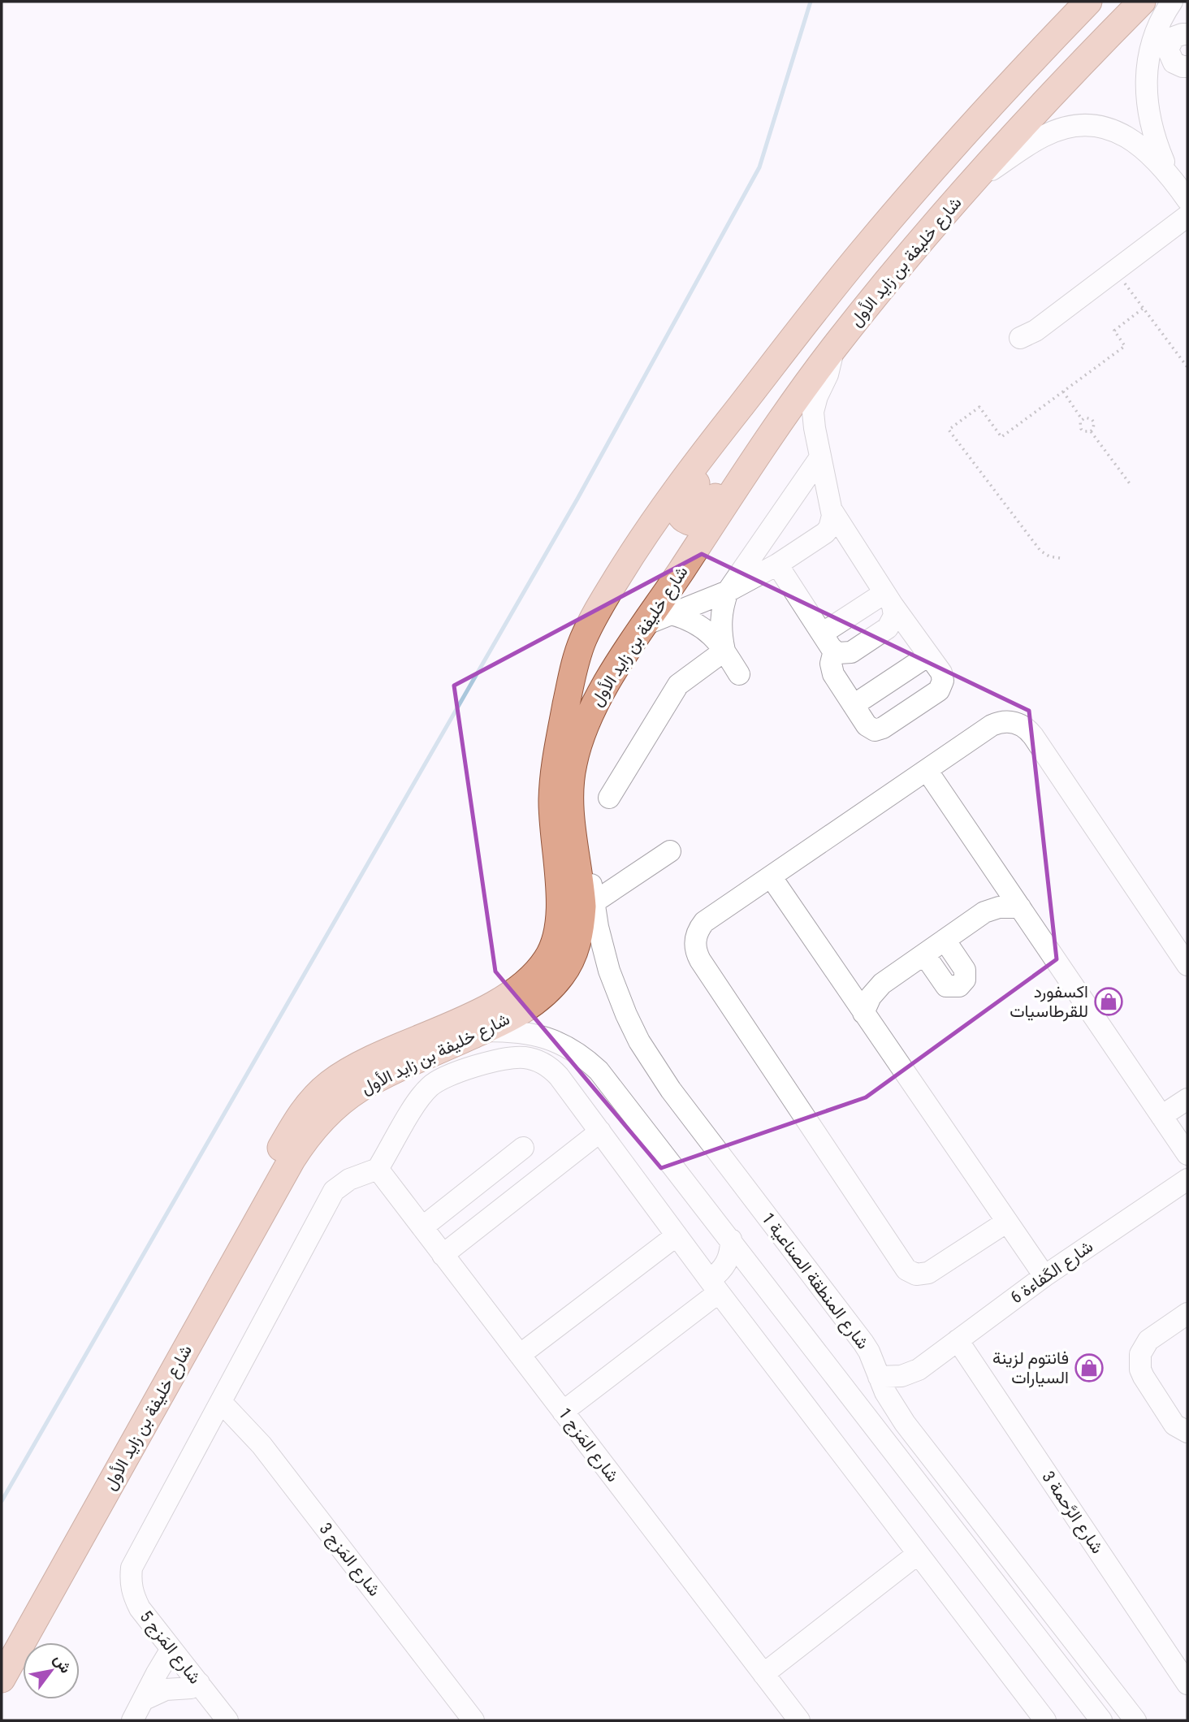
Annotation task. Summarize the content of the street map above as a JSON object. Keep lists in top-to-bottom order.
{
  "streets": {
    "main road": ["شارع خليفة بن زايد الأول"],
    "street": [
      "شارع الكَفاءة 6",
      "شارع المنطقة الصناعية 1",
      "شارع المَزج 1",
      "شارع الرَّحمة 3",
      "شارع المَزج 3",
      "شارع المَزج 5"
    ]
  },
  "crossings": [
    ["شارع خليفة بن زايد الأول", "شارع المنطقة الصناعية 1"],
    ["شارع الكَفاءة 6", "شارع المنطقة الصناعية 1"],
    ["شارع الكَفاءة 6", "شارع الرَّحمة 3"],
    ["شارع المَزج 3", "شارع المَزج 5"]
  ],
  "places": {
    "shop": ["اكسفورد للقرطاسيات", "فانتوم لزينة السيارات"]
  },
  "north": "top right"
}
